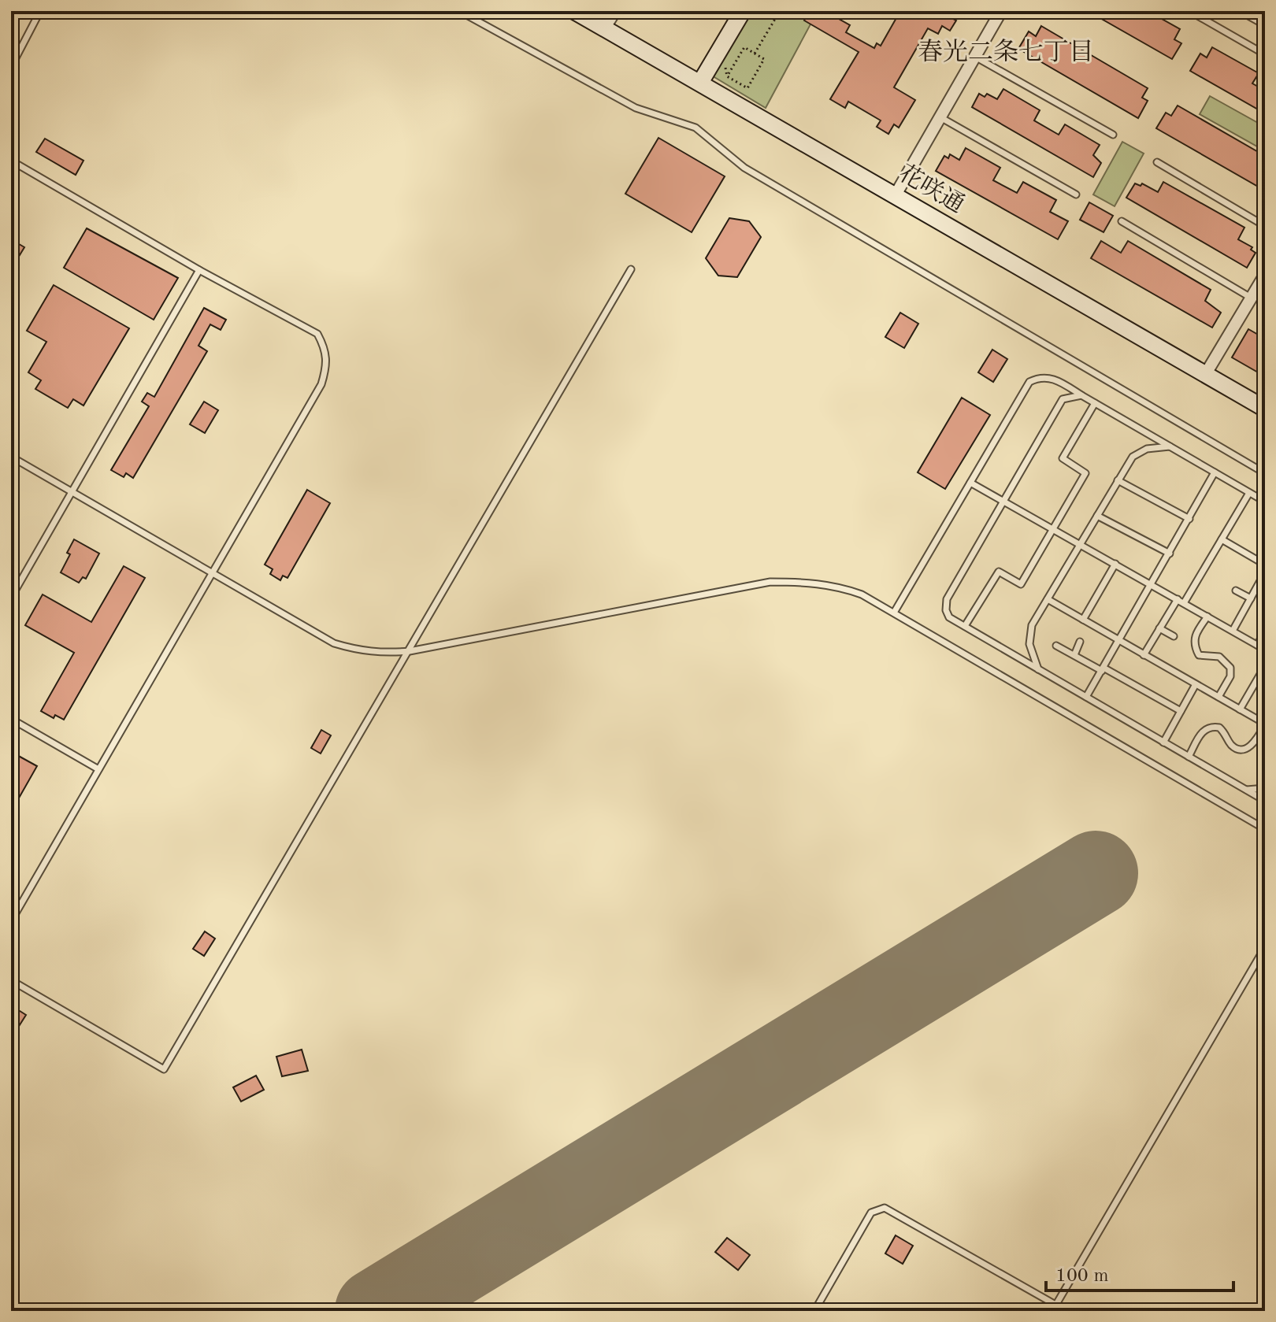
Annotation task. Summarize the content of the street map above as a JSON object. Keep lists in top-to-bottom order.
{
  "streets": {
    "street": ["花咲通"]
  },
  "districts": ["春光二条七丁目"],
  "scale_bar": "100 m"
}
